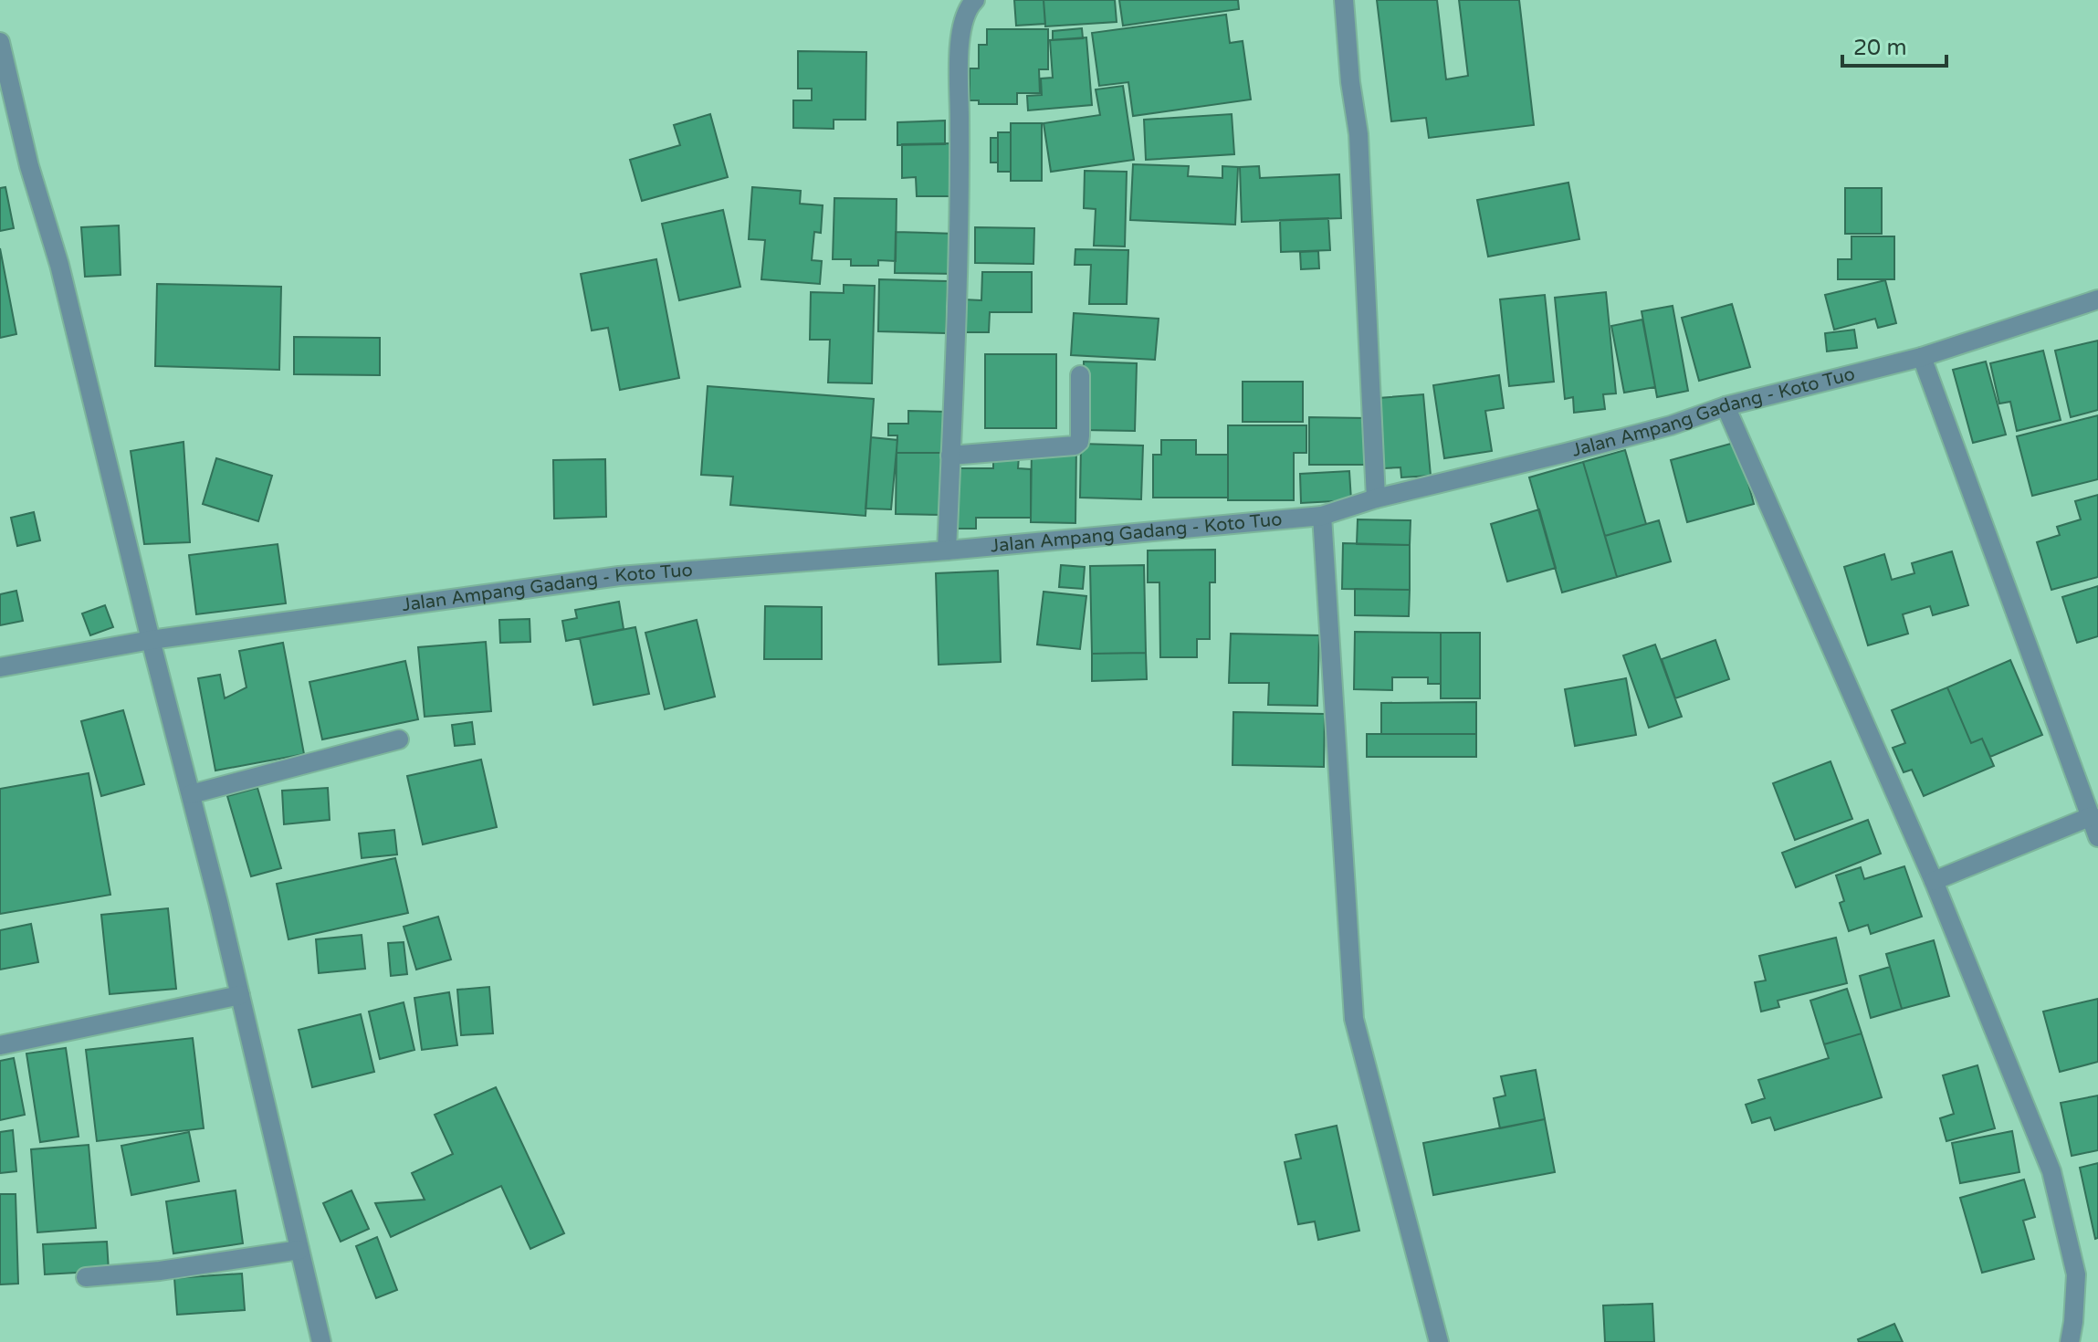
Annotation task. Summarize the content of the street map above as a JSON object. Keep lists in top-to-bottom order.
{
  "streets": {
    "street": ["Jalan Ampang Gadang - Koto Tuo"]
  },
  "scale_bar": "20 m"
}
